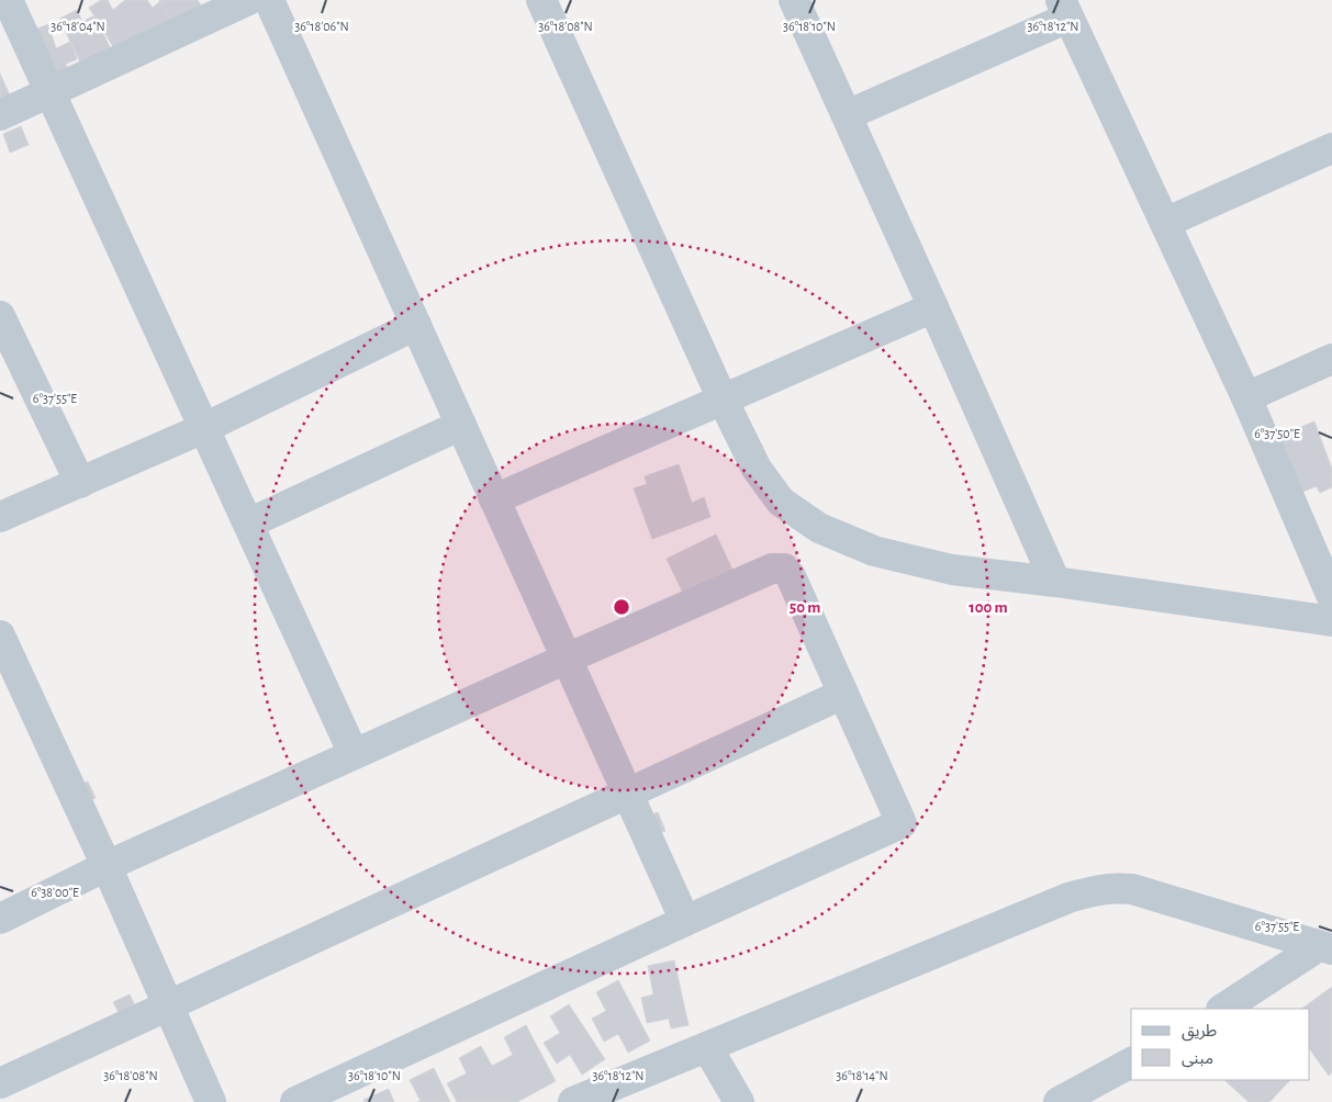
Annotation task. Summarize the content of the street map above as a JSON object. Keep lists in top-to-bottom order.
{
  "legend": ["طريق", "مبنى"],
  "coordinates": [
    "36°18'06\"N",
    "36°18'04\"N",
    "36°18'08\"N",
    "36°18'10\"N",
    "36°18'12\"N",
    "6°37'55\"E",
    "6°37'50\"E",
    "6°38'00\"E",
    "36°18'14\"N"
  ],
  "rings": ["50 m", "100 m"]
}
